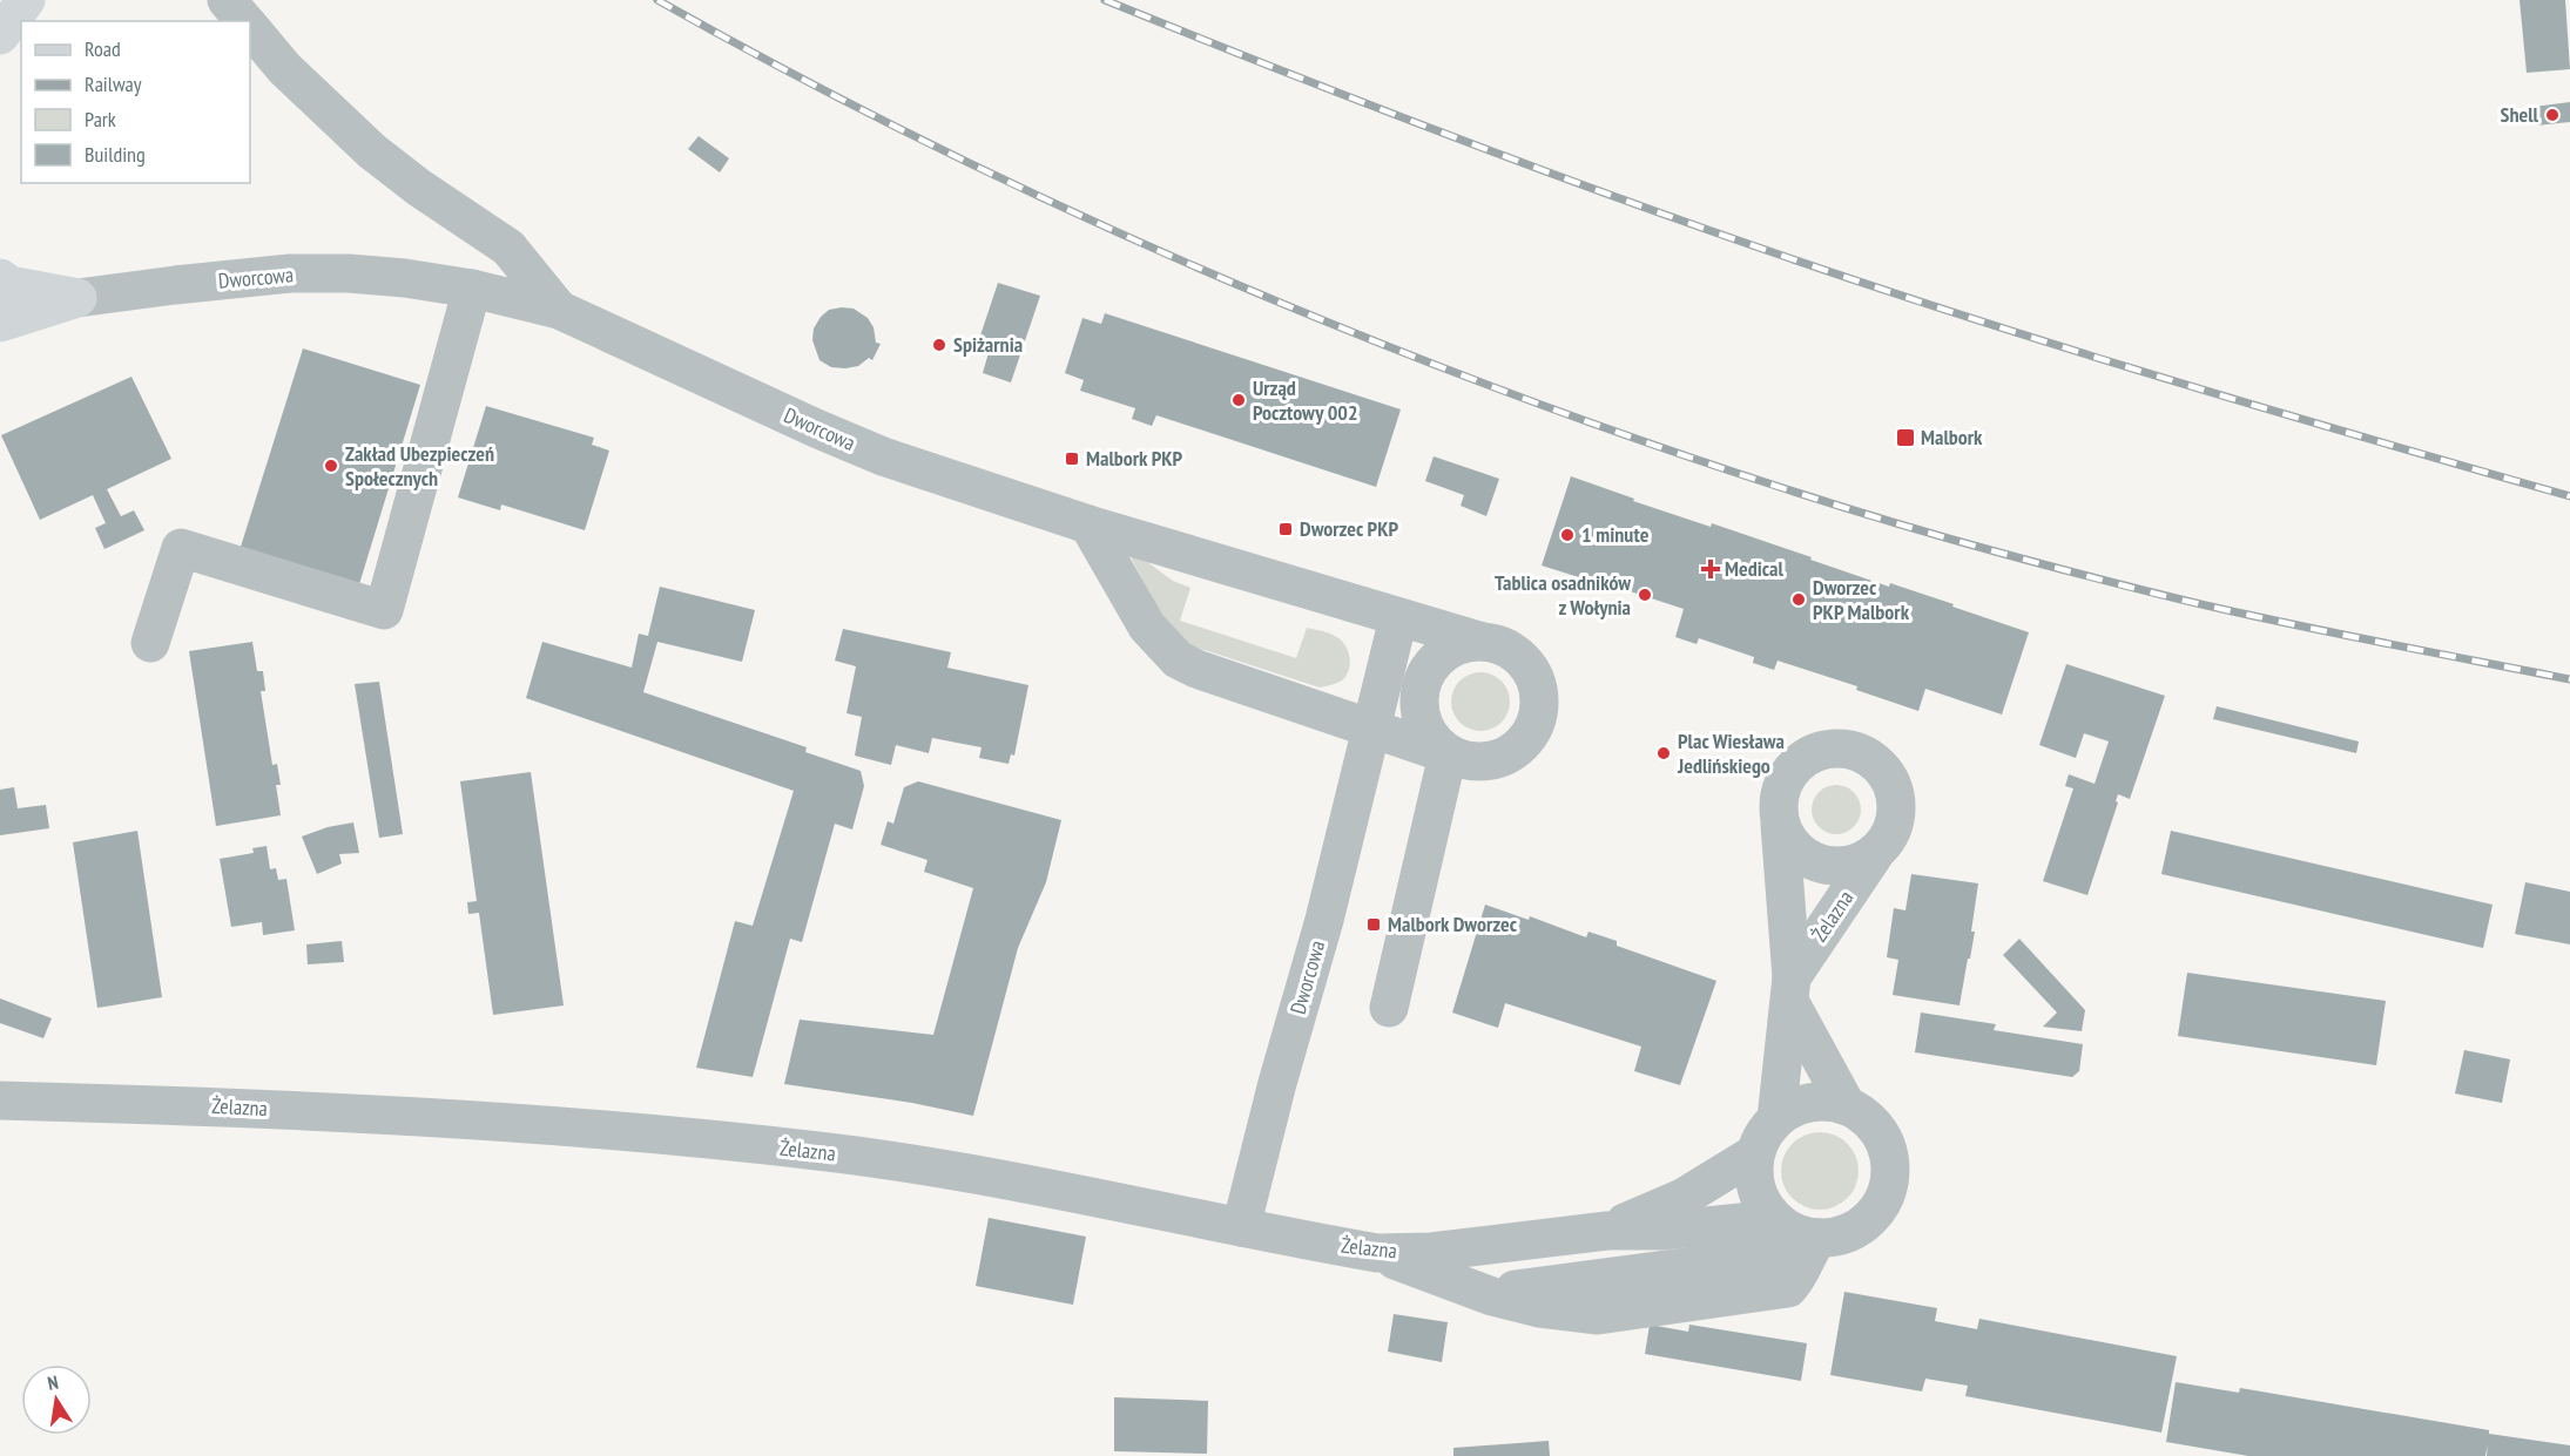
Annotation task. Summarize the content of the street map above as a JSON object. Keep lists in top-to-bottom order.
{
  "streets": {
    "street": ["Dworcowa", "Żelazna"]
  },
  "crossings": [
    ["Dworcowa", "Żelazna"]
  ],
  "places": {
    "other": [
      "Shell",
      "Spiżarnia",
      "Urząd Pocztowy 002",
      "Zakład Ubezpieczeń Społecznych",
      "1 minute",
      "Tablica osadników z Wołynia",
      "Dworzec PKP Malbork",
      "Plac Wiesława Jedlińskiego"
    ],
    "transit": [
      "Malbork",
      "Malbork PKP",
      "Dworzec PKP",
      "Malbork Dworzec"
    ],
    "health": ["Medical"]
  },
  "legend": [
    "Road",
    "Railway",
    "Park",
    "Building"
  ],
  "north": "top"
}
